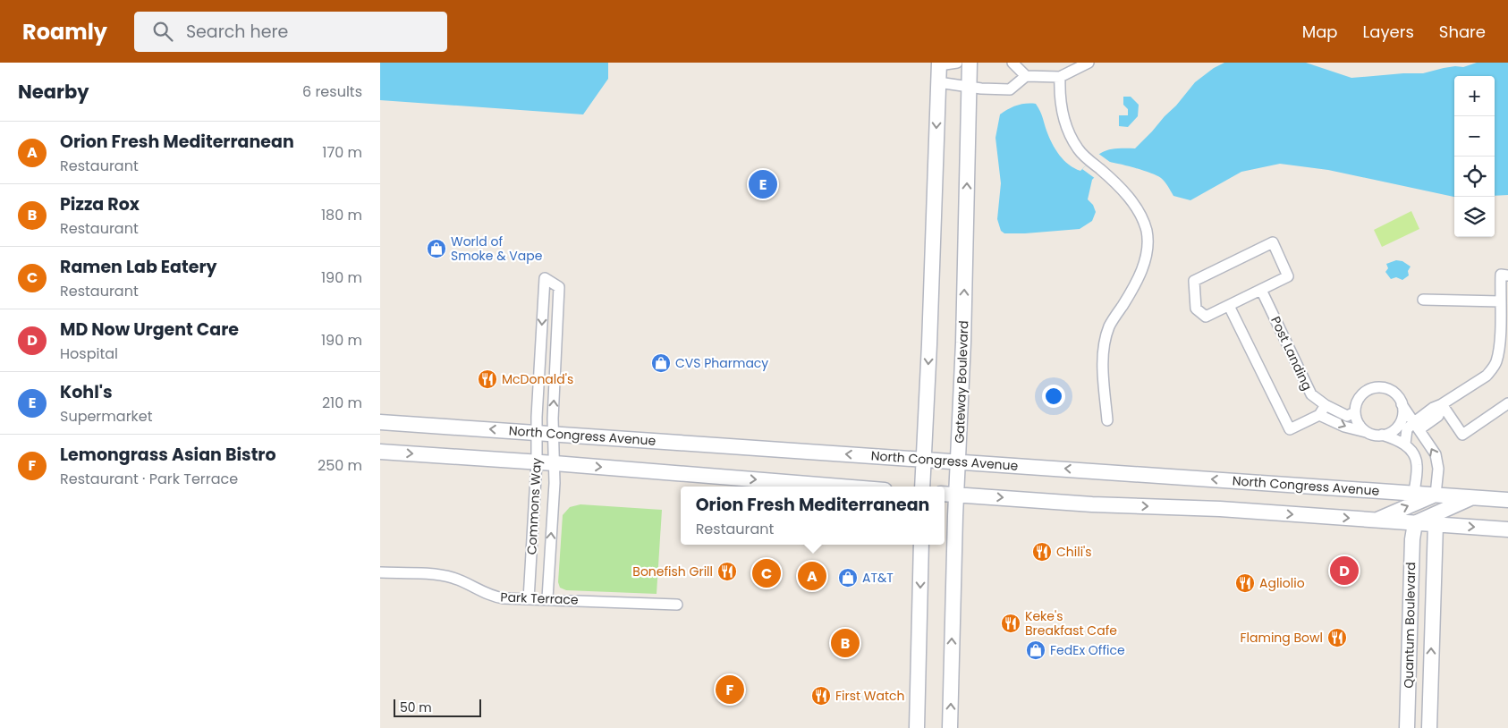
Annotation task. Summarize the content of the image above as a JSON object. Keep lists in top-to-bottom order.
{
  "streets": {
    "main road": ["Gateway Boulevard", "North Congress Avenue", "Quantum Boulevard"],
    "street": ["Post Landing", "Commons Way", "Park Terrace"]
  },
  "crossings": [
    ["Gateway Boulevard", "North Congress Avenue"],
    ["North Congress Avenue", "Commons Way"],
    ["Commons Way", "Park Terrace"]
  ],
  "places": {
    "shop": [
      "World of Smoke & Vape",
      "CVS Pharmacy",
      "AT&T",
      "FedEx Office"
    ],
    "restaurant": [
      "McDonald's",
      "Chili's",
      "Bonefish Grill",
      "Agliolio",
      "Keke's Breakfast Cafe",
      "Flaming Bowl",
      "First Watch"
    ]
  },
  "scale_bar": "50 m",
  "page": {
    "header": "Roamly",
    "search": "Search here",
    "nav": ["Map", "Layers", "Share"],
    "heading": ["Nearby", "6 results"],
    "map_buttons": ["+", "−"],
    "list": [
      {
        "mark": "A",
        "name": "Orion Fresh Mediterranean",
        "note": "Restaurant",
        "value": "170 m"
      },
      {
        "mark": "B",
        "name": "Pizza Rox",
        "note": "Restaurant",
        "value": "180 m"
      },
      {
        "mark": "C",
        "name": "Ramen Lab Eatery",
        "note": "Restaurant",
        "value": "190 m"
      },
      {
        "mark": "D",
        "name": "MD Now Urgent Care",
        "note": "Hospital",
        "value": "190 m"
      },
      {
        "mark": "E",
        "name": "Kohl's",
        "note": "Supermarket",
        "value": "210 m"
      },
      {
        "mark": "F",
        "name": "Lemongrass Asian Bistro",
        "note": "Restaurant · Park Terrace",
        "value": "250 m"
      }
    ],
    "pins": [
      "E",
      "D",
      "C",
      "A",
      "B",
      "F"
    ],
    "popup": ["Orion Fresh Mediterranean", "Restaurant"],
    "scale": "50 m"
  }
}
